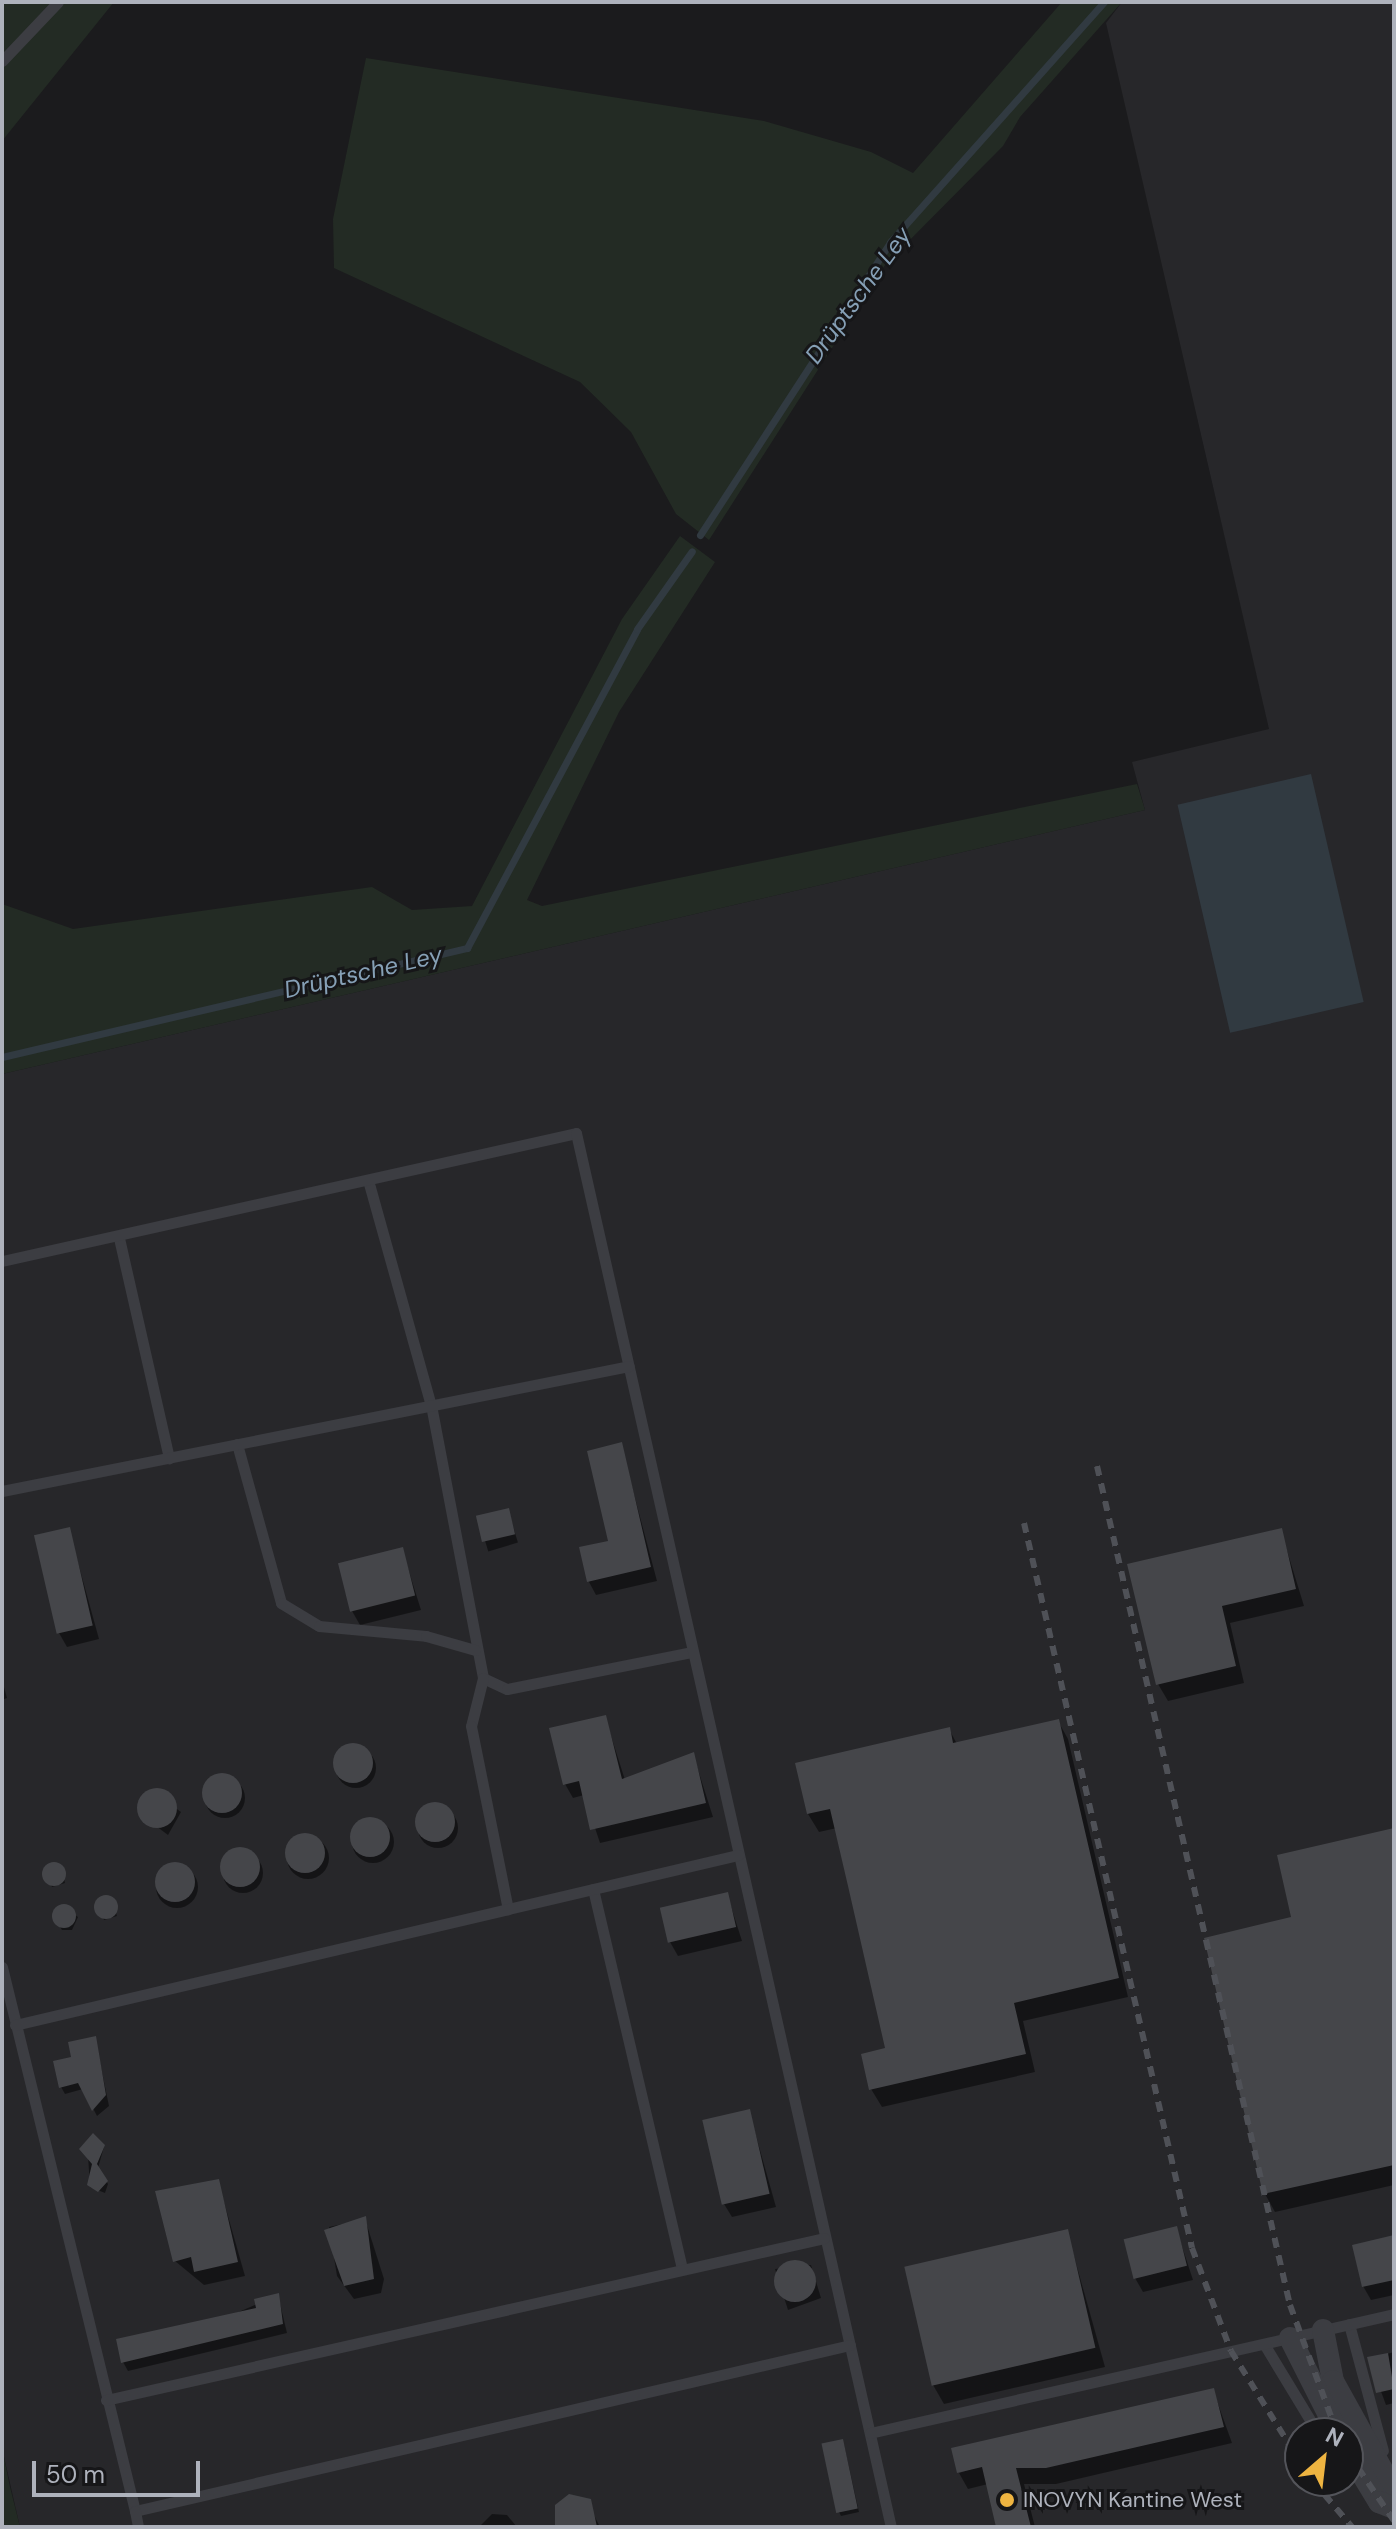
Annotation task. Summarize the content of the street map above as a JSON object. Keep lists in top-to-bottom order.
{
  "water": ["Drüptsche Ley"],
  "places": ["INOVYN Kantine West"],
  "scale_bar": "50 m",
  "north": "top right"
}
